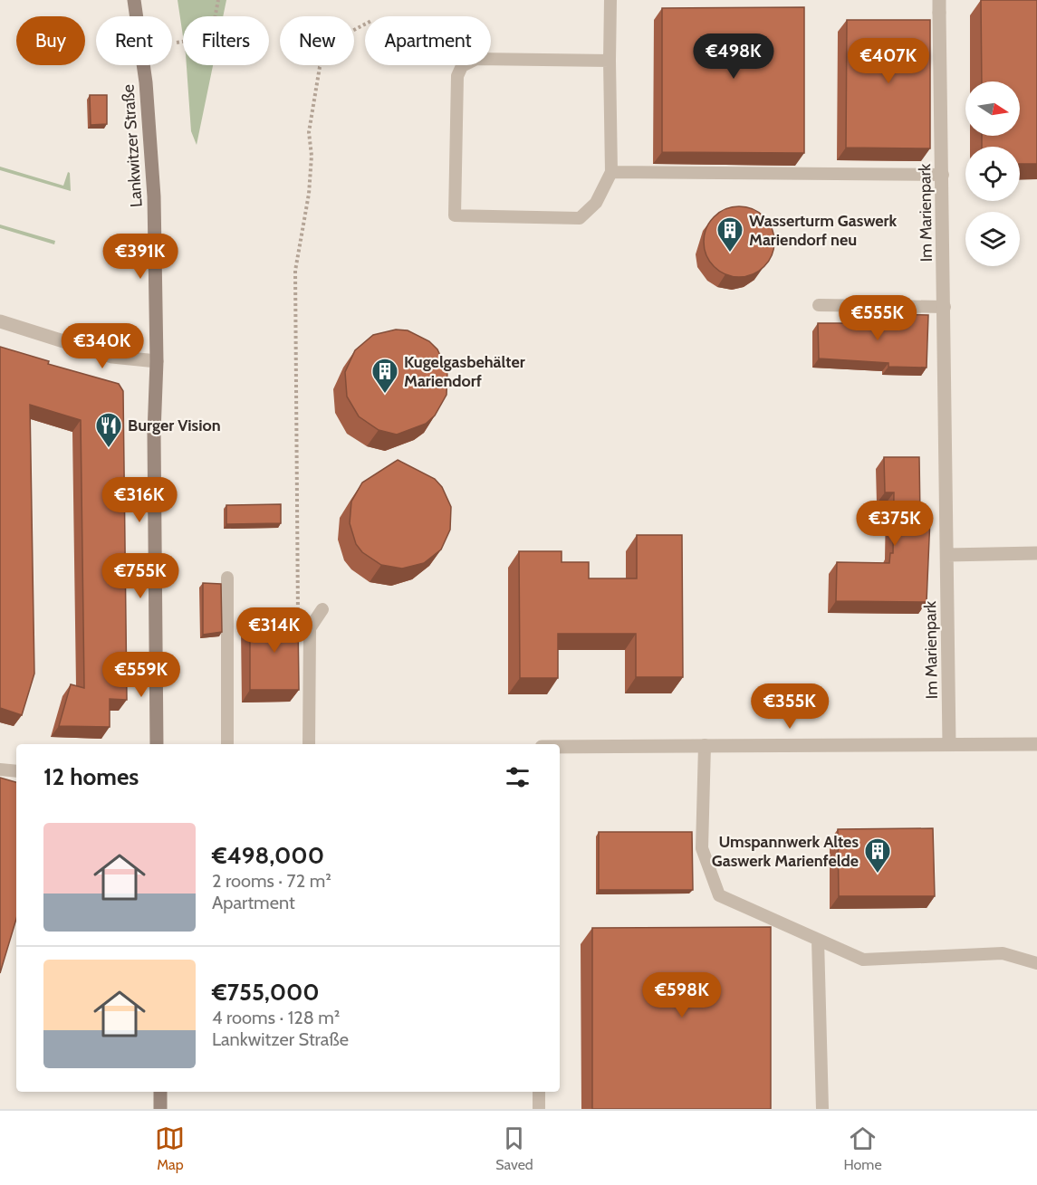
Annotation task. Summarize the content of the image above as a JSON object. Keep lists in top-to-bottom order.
{
  "streets": {
    "main road": ["Lankwitzer Straße"],
    "street": ["Im Marienpark"]
  },
  "places": {
    "building": ["Wasserturm Gaswerk Mariendorf neu", "Kugelgasbehälter Mariendorf", "Umspannwerk Altes Gaswerk Marienfelde"],
    "restaurant": ["Burger Vision"]
  },
  "north": "right",
  "page": {
    "chip": [
      "Buy",
      "Rent",
      "Filters",
      "New",
      "Apartment"
    ],
    "price": [
      "€498K",
      "€407K",
      "€391K",
      "€555K",
      "€340K",
      "€316K",
      "€375K",
      "€755K",
      "€314K",
      "€559K",
      "€355K",
      "€598K"
    ],
    "heading": "12 homes",
    "list": [
      {
        "name": "€498,000",
        "note": "2 rooms · 72 m² · Apartment"
      },
      {
        "name": "€755,000",
        "note": "4 rooms · 128 m² · Lankwitzer Straße"
      }
    ],
    "tabs": ["Map", "Saved", "Home"]
  }
}
